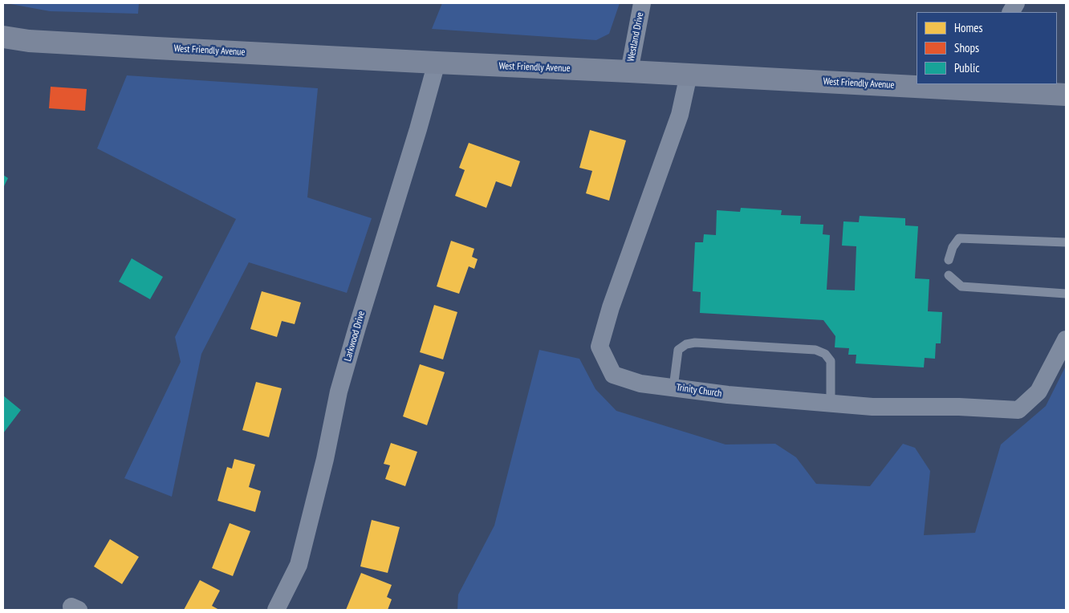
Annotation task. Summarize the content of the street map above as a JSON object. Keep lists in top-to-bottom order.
{
  "streets": {
    "main road": ["West Friendly Avenue"],
    "street": ["Westland Drive", "Larkwood Drive", "Trinity Church"]
  },
  "crossings": [
    ["Westland Drive", "West Friendly Avenue"],
    ["West Friendly Avenue", "Larkwood Drive"],
    ["West Friendly Avenue", "Trinity Church"]
  ],
  "legend": ["Homes", "Shops", "Public"]
}
